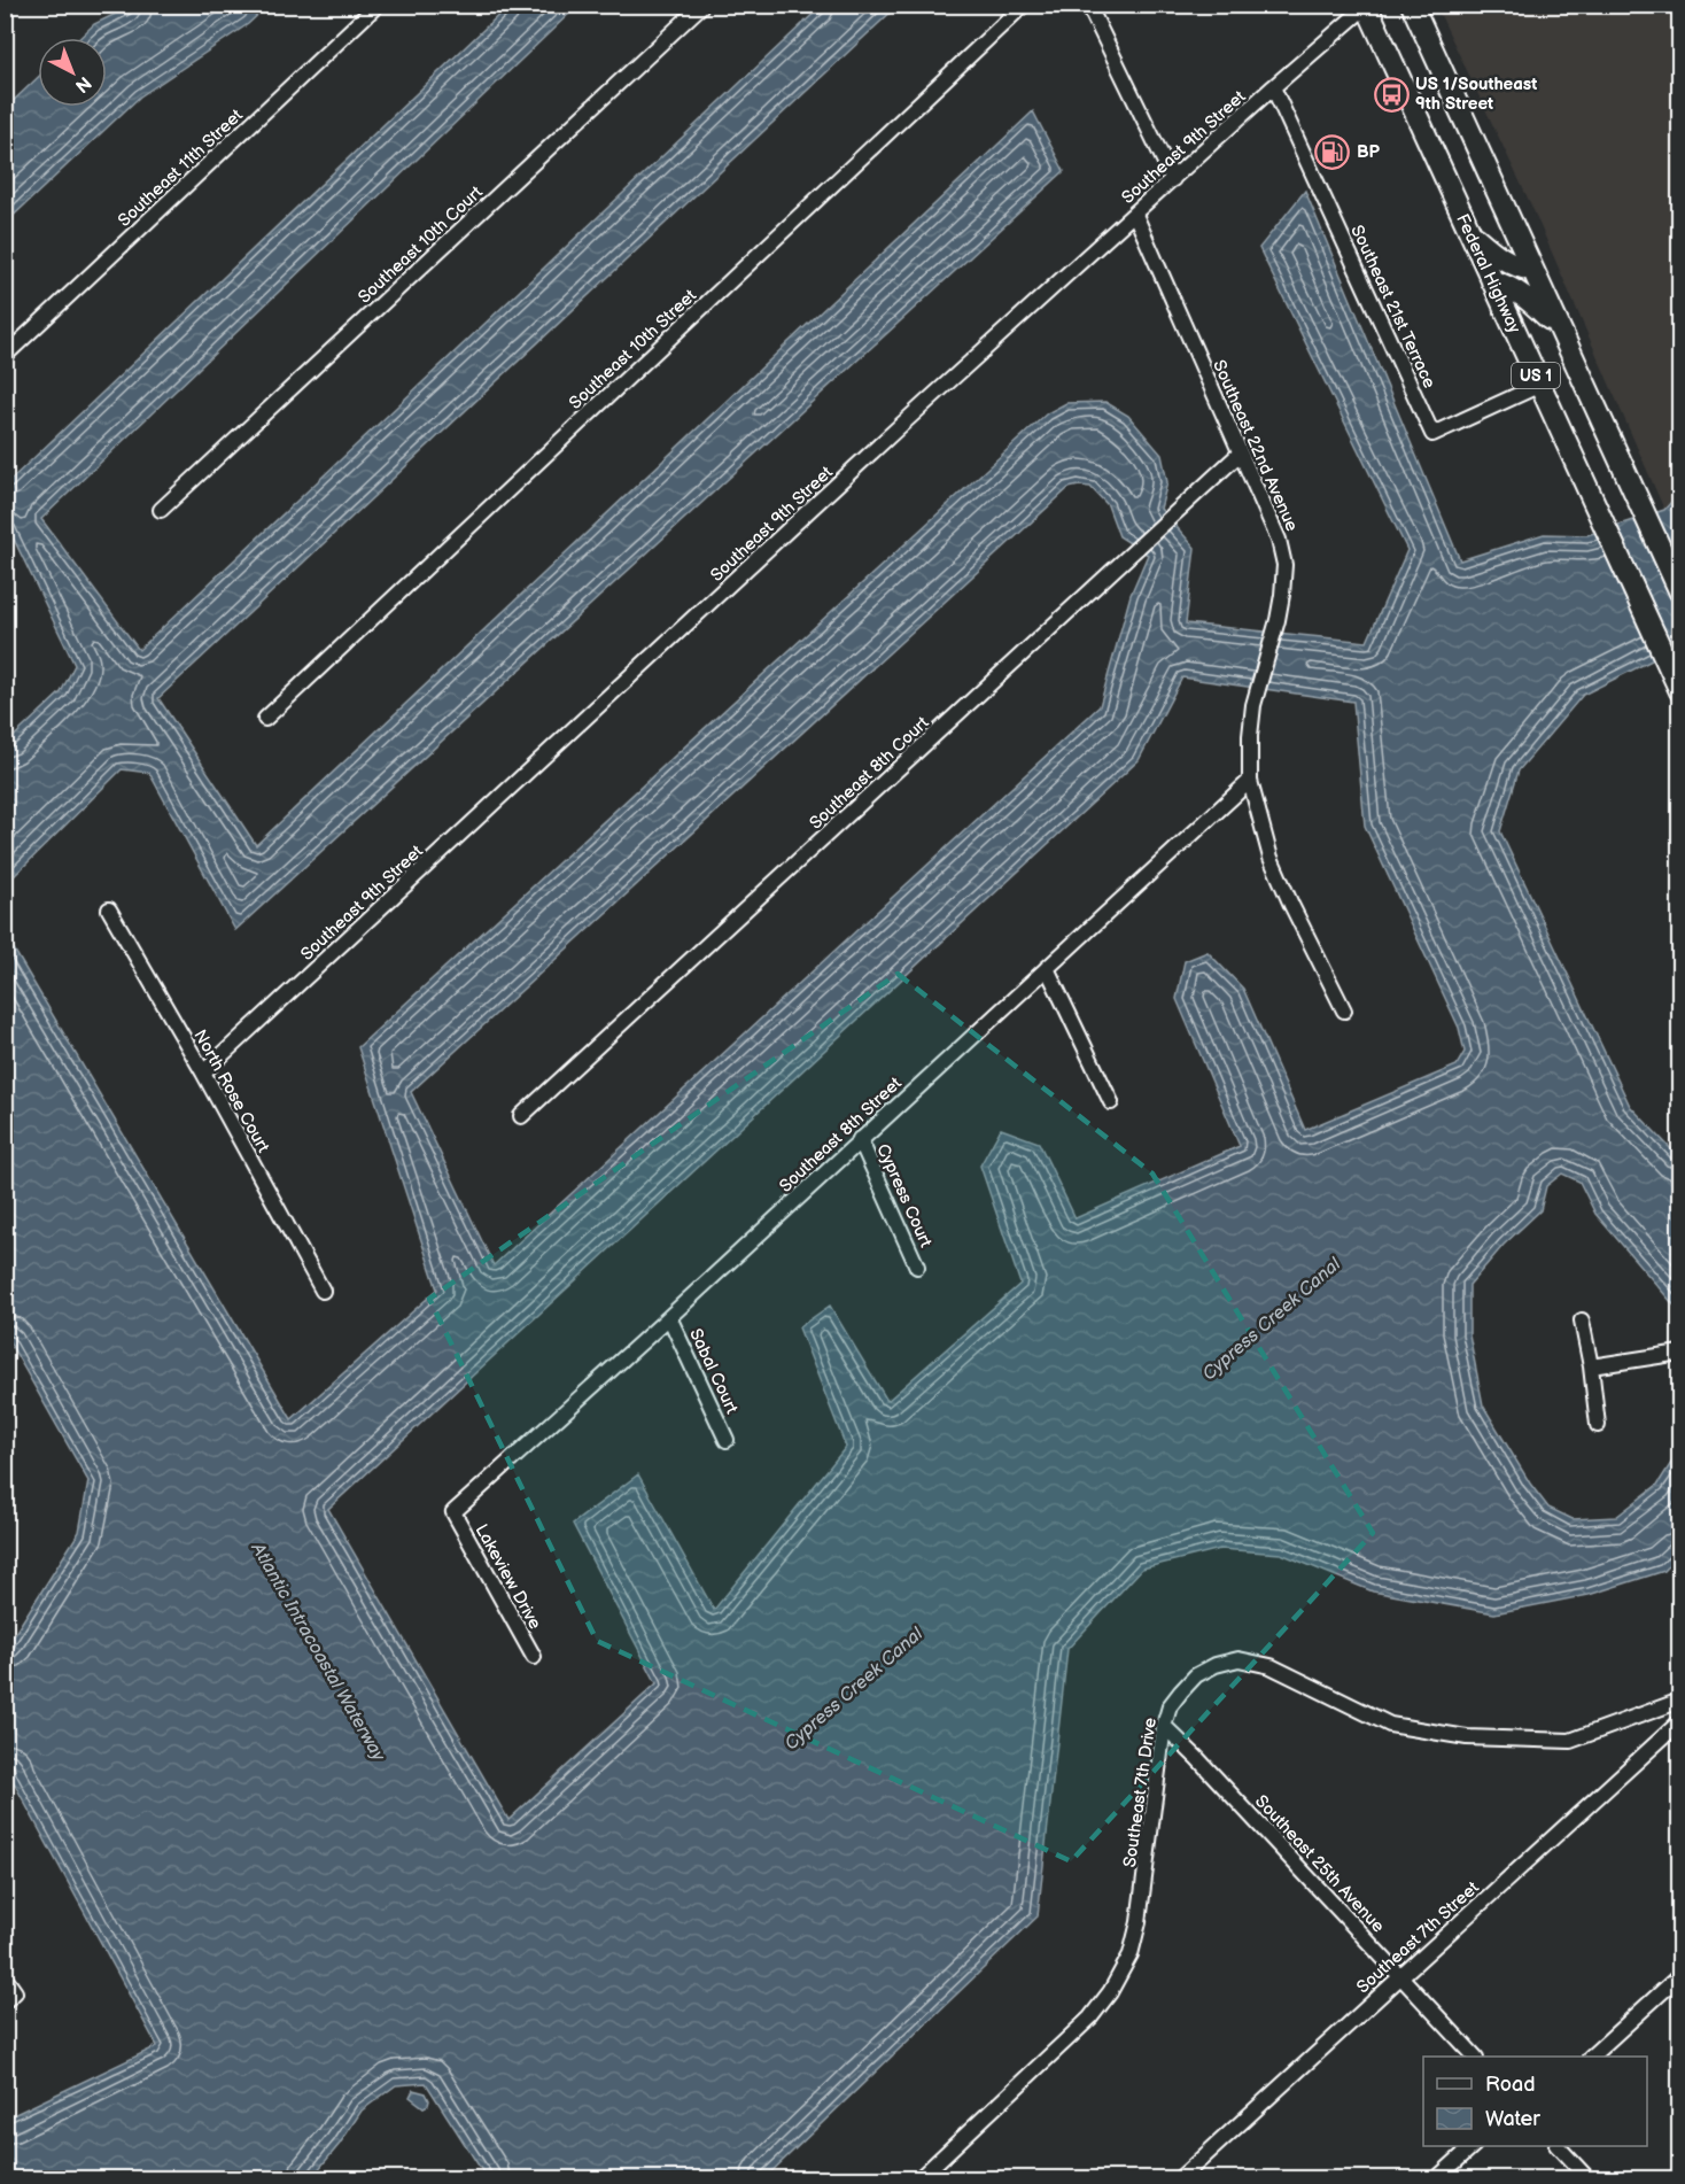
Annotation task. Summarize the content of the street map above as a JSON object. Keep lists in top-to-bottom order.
{
  "streets": {
    "main road": ["Federal Highway", "US 1"],
    "street": [
      "Southeast 9th Street",
      "Southeast 11th Street",
      "Southeast 10th Court",
      "Southeast 21st Terrace",
      "Southeast 10th Street",
      "Southeast 22nd Avenue",
      "Southeast 8th Court",
      "North Rose Court",
      "Southeast 8th Street",
      "Cypress Court",
      "Sabal Court",
      "Lakeview Drive",
      "Southeast 7th Drive",
      "Southeast 25th Avenue",
      "Southeast 7th Street"
    ]
  },
  "crossings": [
    ["Southeast 9th Street", "Federal Highway"],
    ["Southeast 9th Street", "Southeast 21st Terrace"],
    ["Southeast 9th Street", "Southeast 22nd Avenue"],
    ["Southeast 9th Street", "North Rose Court"],
    ["Federal Highway", "Southeast 21st Terrace"],
    ["Southeast 22nd Avenue", "Southeast 8th Court"],
    ["Southeast 22nd Avenue", "Southeast 8th Street"],
    ["Southeast 8th Street", "Cypress Court"],
    ["Southeast 8th Street", "Sabal Court"],
    ["Southeast 8th Street", "Lakeview Drive"],
    ["Southeast 7th Drive", "Southeast 25th Avenue"],
    ["Southeast 25th Avenue", "Southeast 7th Street"]
  ],
  "water": ["Cypress Creek Canal", "Atlantic Intracoastal Waterway"],
  "places": {
    "bus stop": ["US 1/Southeast 9th Street"],
    "fuel station": ["BP"]
  },
  "legend": ["Road", "Water"],
  "north": "bottom right"
}
